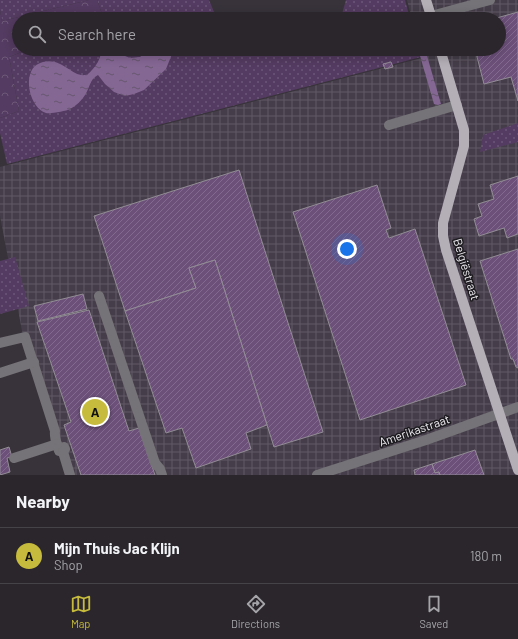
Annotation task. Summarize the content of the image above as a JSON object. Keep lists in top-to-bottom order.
{
  "streets": {
    "main road": ["Belgiëstraat"],
    "street": ["Amerikastraat"]
  },
  "crossings": [
    ["Belgiëstraat", "Amerikastraat"]
  ],
  "page": {
    "search": "Search here",
    "pins": "A",
    "heading": "Nearby",
    "list": [
      {
        "mark": "A",
        "name": "Mijn Thuis Jac Klijn",
        "note": "Shop",
        "value": "180 m"
      }
    ],
    "nav": ["Map", "Directions", "Saved"]
  }
}
